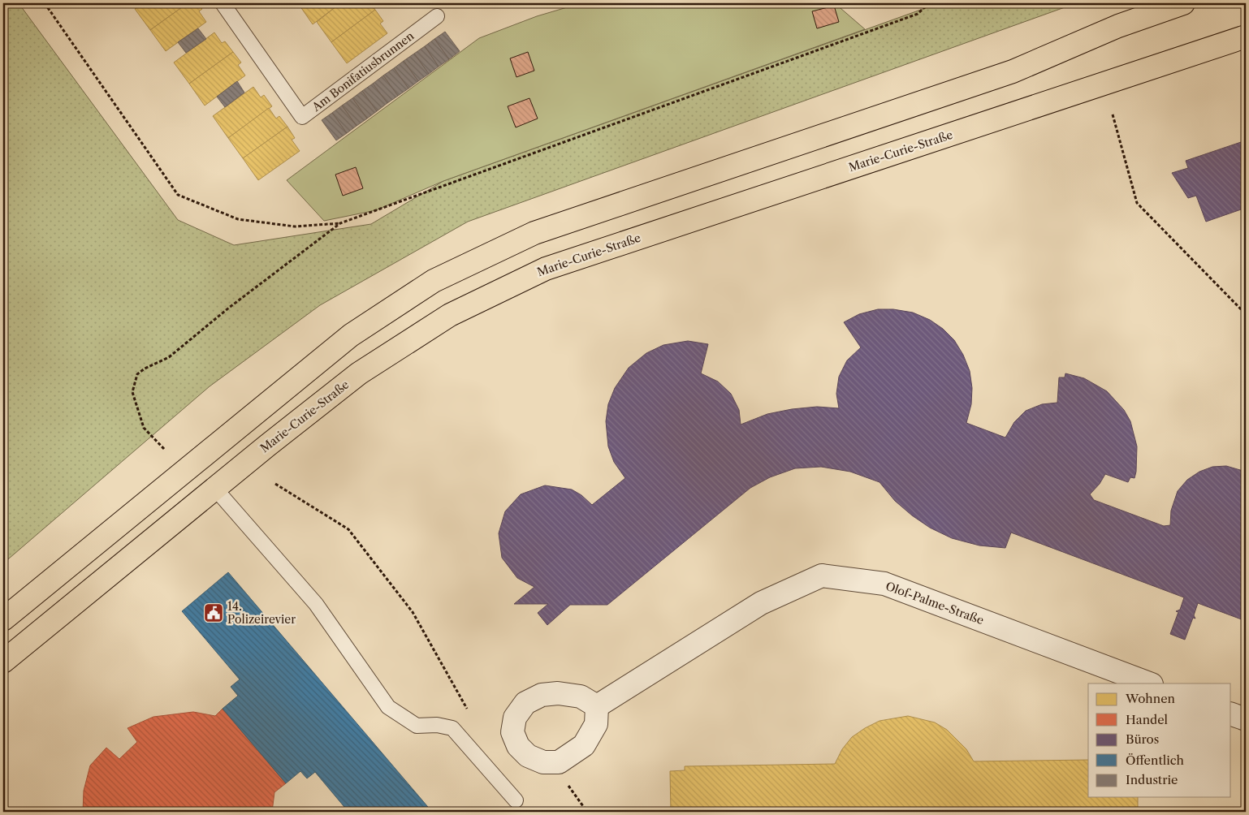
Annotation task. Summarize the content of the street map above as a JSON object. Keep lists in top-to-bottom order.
{
  "streets": {
    "main road": ["Marie-Curie-Straße"],
    "street": ["Olof-Palme-Straße"],
    "lane": ["Am Bonifatiusbrunnen"]
  },
  "places": {
    "public building": ["14. Polizeirevier"]
  },
  "legend": [
    "Wohnen",
    "Handel",
    "Büros",
    "Öffentlich",
    "Industrie"
  ]
}
